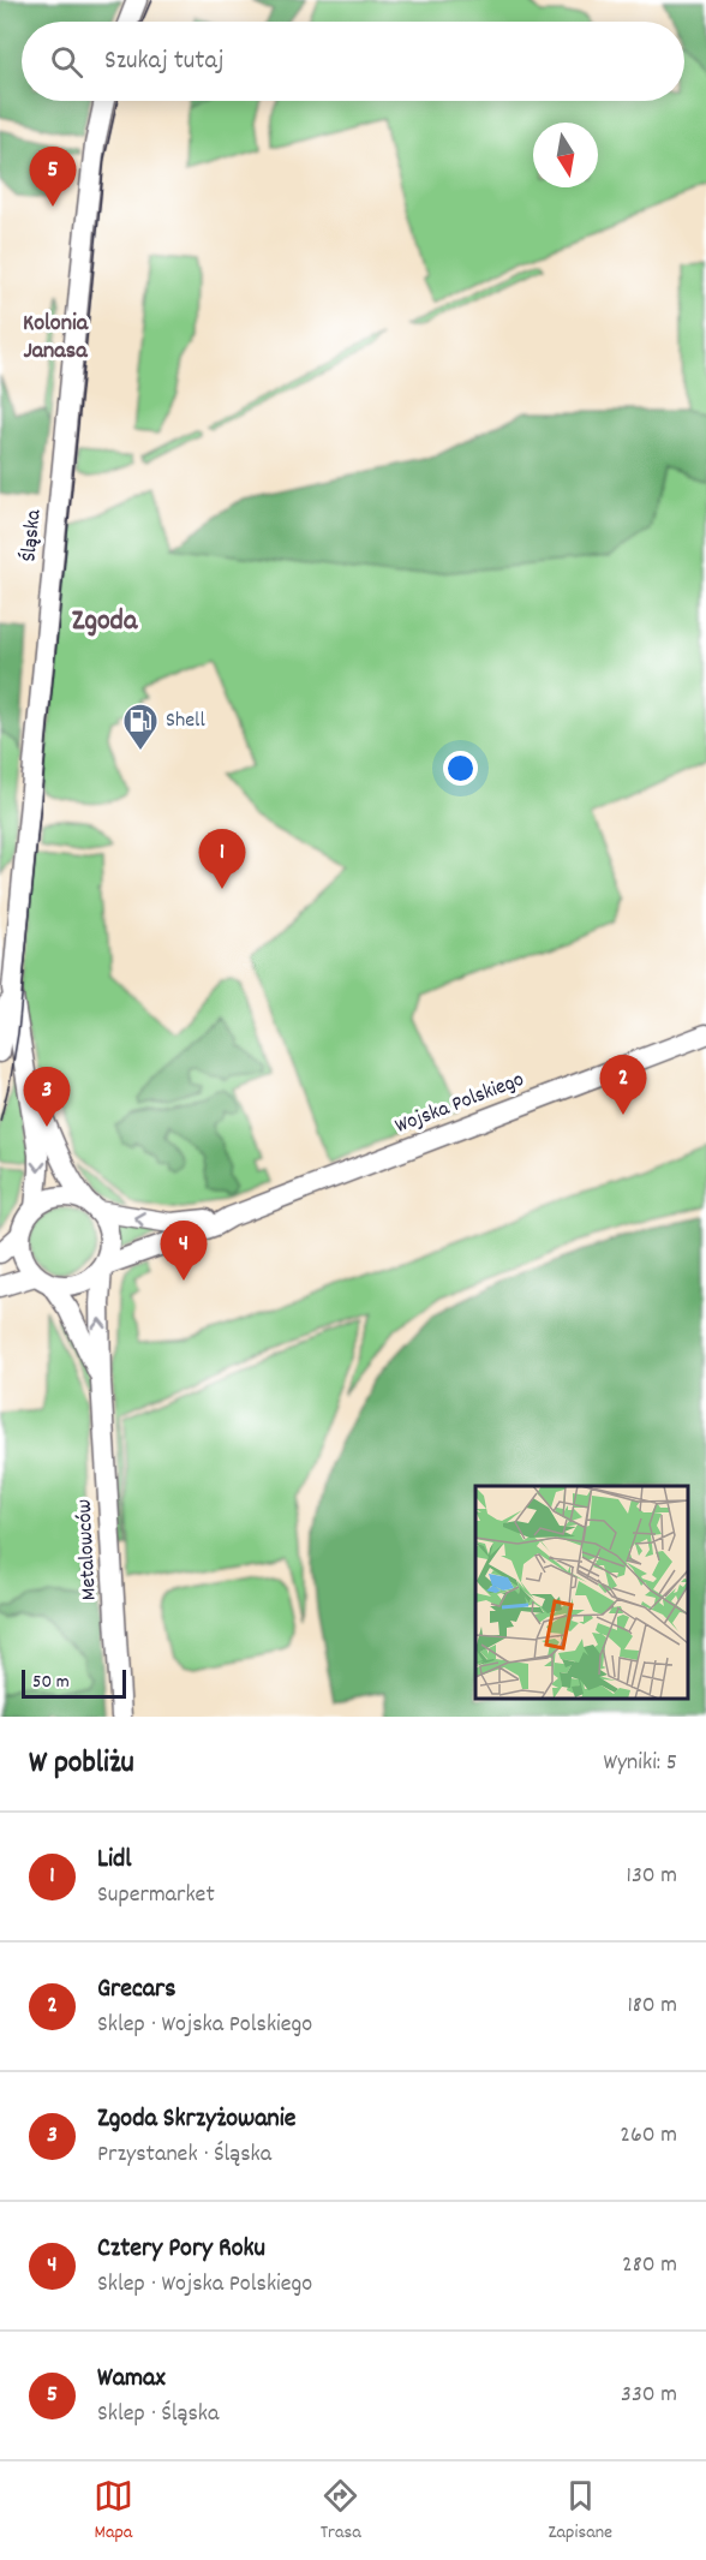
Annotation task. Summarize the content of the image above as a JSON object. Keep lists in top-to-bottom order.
{
  "streets": {
    "street": ["Śląska", "Wojska Polskiego", "Metalowców"]
  },
  "crossings": [
    ["Śląska", "Wojska Polskiego"],
    ["Śląska", "Metalowców"],
    ["Wojska Polskiego", "Metalowców"]
  ],
  "districts": ["Kolonia Janasa", "Zgoda"],
  "places": {
    "fuel station": ["Shell"]
  },
  "scale_bar": "50 m",
  "north": "bottom",
  "page": {
    "search": "Szukaj tutaj",
    "pins": [
      "5",
      "1",
      "2",
      "3",
      "4"
    ],
    "scale": "50 m",
    "heading": ["W pobliżu", "Wyniki: 5"],
    "list": [
      {
        "mark": "1",
        "name": "Lidl",
        "note": "Supermarket",
        "value": "130 m"
      },
      {
        "mark": "2",
        "name": "Grecars",
        "note": "Sklep · Wojska Polskiego",
        "value": "180 m"
      },
      {
        "mark": "3",
        "name": "Zgoda Skrzyżowanie",
        "note": "Przystanek · Śląska",
        "value": "260 m"
      },
      {
        "mark": "4",
        "name": "Cztery Pory Roku",
        "note": "Sklep · Wojska Polskiego",
        "value": "280 m"
      },
      {
        "mark": "5",
        "name": "Wamax",
        "note": "Sklep · Śląska",
        "value": "330 m"
      }
    ],
    "nav": ["Mapa", "Trasa", "Zapisane"]
  }
}
